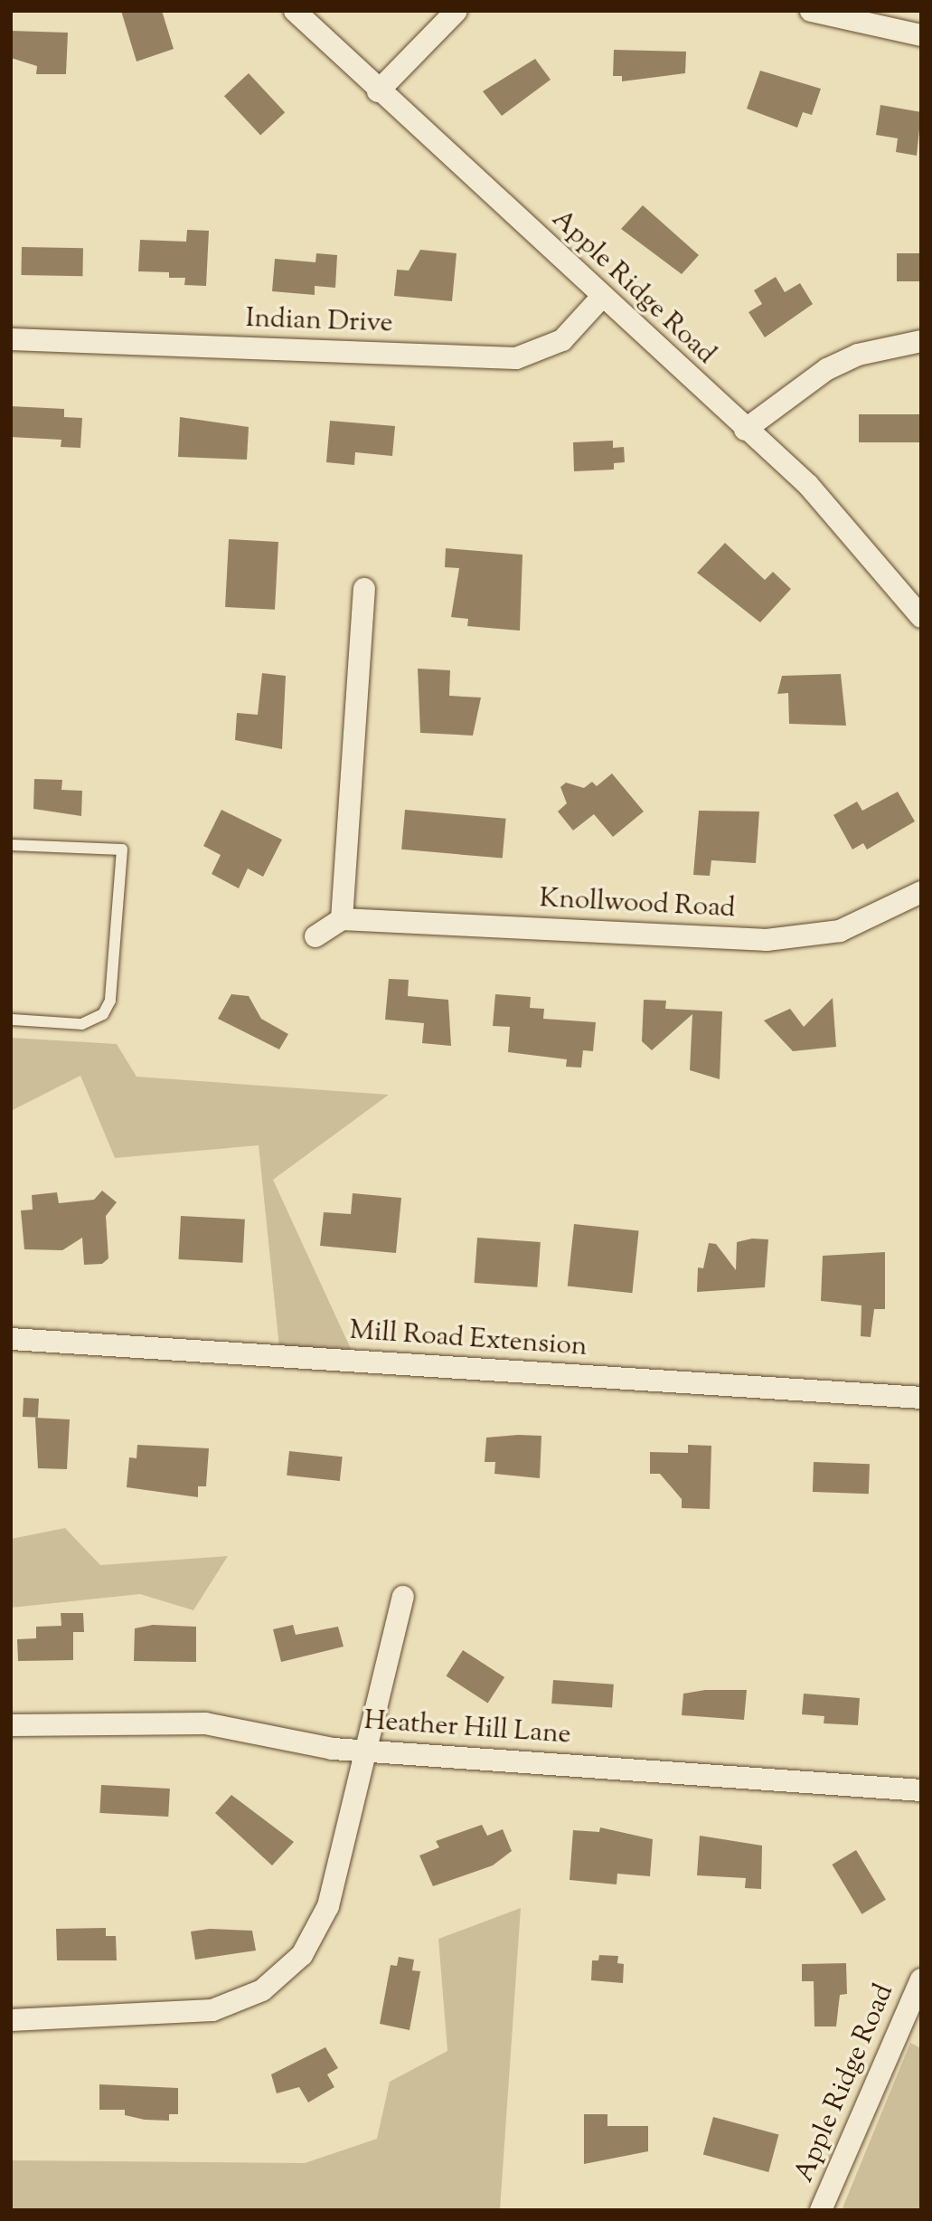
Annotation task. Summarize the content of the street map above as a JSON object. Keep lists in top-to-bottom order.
{
  "streets": {
    "street": [
      "Apple Ridge Road",
      "Indian Drive",
      "Knollwood Road",
      "Mill Road Extension",
      "Heather Hill Lane"
    ]
  },
  "crossings": [
    ["Apple Ridge Road", "Indian Drive"]
  ]
}
